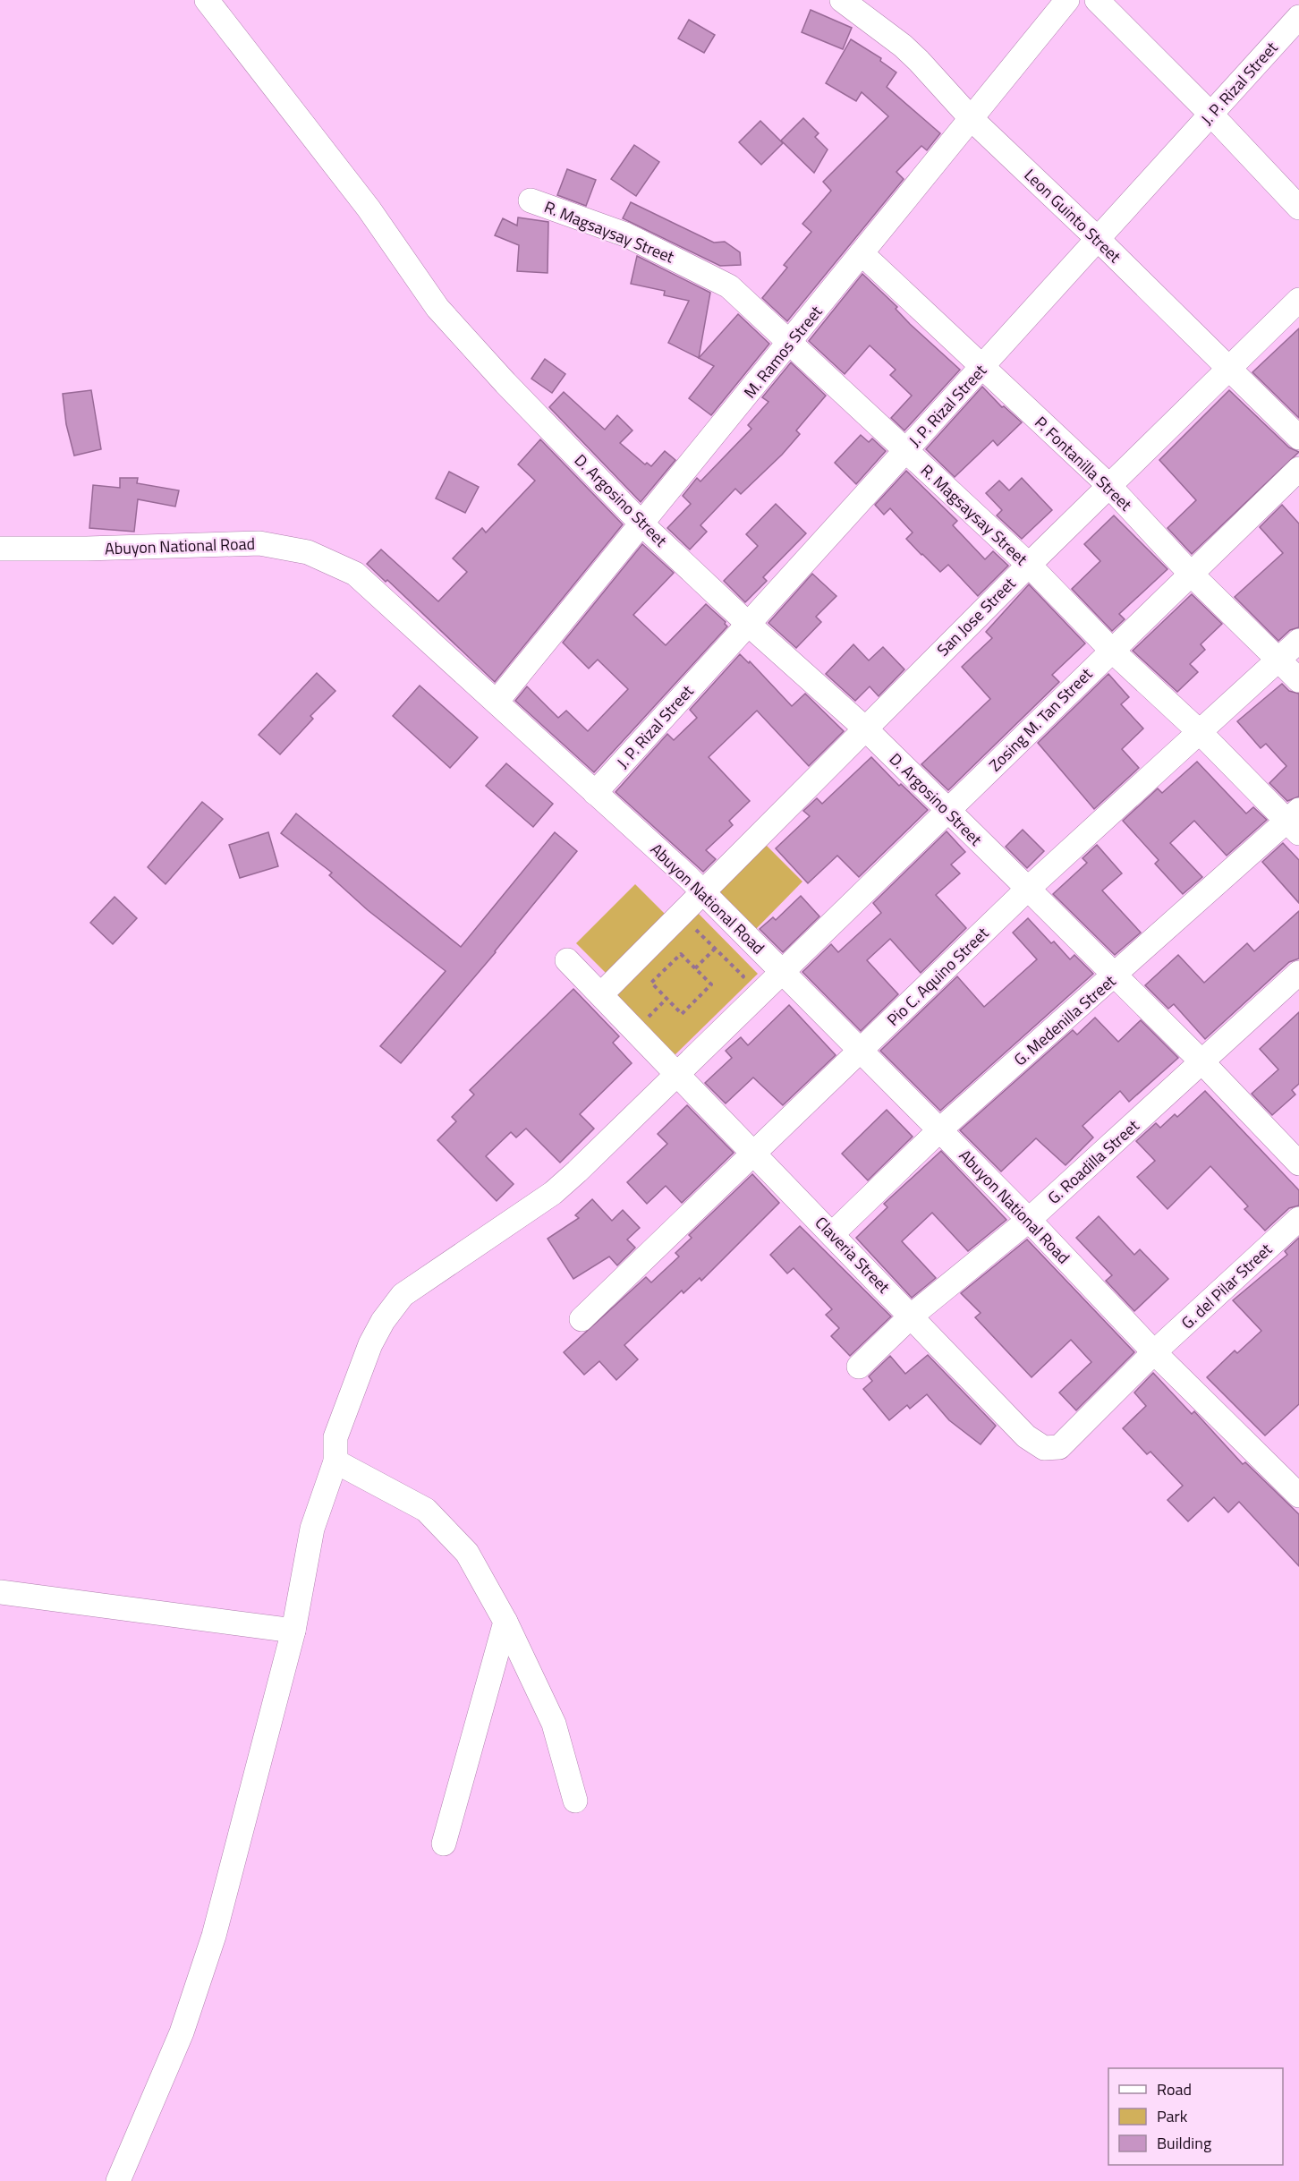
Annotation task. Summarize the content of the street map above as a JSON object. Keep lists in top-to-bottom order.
{
  "streets": {
    "street": [
      "J. P. Rizal Street",
      "Leon Guinto Street",
      "R. Magsaysay Street",
      "M. Ramos Street",
      "P. Fontanilla Street",
      "D. Argosino Street",
      "Abuyon National Road",
      "San Jose Street",
      "Zosing M. Tan Street",
      "Pio C. Aquino Street",
      "G. Medenilla Street",
      "G. Roadilla Street",
      "Claveria Street",
      "G. del Pilar Street"
    ]
  },
  "crossings": [
    ["J. P. Rizal Street", "Leon Guinto Street"],
    ["J. P. Rizal Street", "R. Magsaysay Street"],
    ["J. P. Rizal Street", "P. Fontanilla Street"],
    ["J. P. Rizal Street", "D. Argosino Street"],
    ["J. P. Rizal Street", "Abuyon National Road"],
    ["Leon Guinto Street", "M. Ramos Street"],
    ["Leon Guinto Street", "San Jose Street"],
    ["R. Magsaysay Street", "M. Ramos Street"],
    ["R. Magsaysay Street", "San Jose Street"],
    ["R. Magsaysay Street", "Zosing M. Tan Street"],
    ["R. Magsaysay Street", "Pio C. Aquino Street"],
    ["R. Magsaysay Street", "G. Medenilla Street"],
    ["M. Ramos Street", "P. Fontanilla Street"],
    ["M. Ramos Street", "D. Argosino Street"],
    ["M. Ramos Street", "Abuyon National Road"],
    ["P. Fontanilla Street", "San Jose Street"],
    ["P. Fontanilla Street", "Zosing M. Tan Street"],
    ["P. Fontanilla Street", "Pio C. Aquino Street"],
    ["D. Argosino Street", "San Jose Street"],
    ["D. Argosino Street", "Zosing M. Tan Street"],
    ["D. Argosino Street", "Pio C. Aquino Street"],
    ["D. Argosino Street", "G. Medenilla Street"],
    ["D. Argosino Street", "G. Roadilla Street"],
    ["Abuyon National Road", "San Jose Street"],
    ["Abuyon National Road", "Zosing M. Tan Street"],
    ["Abuyon National Road", "Pio C. Aquino Street"],
    ["Abuyon National Road", "G. Medenilla Street"],
    ["Abuyon National Road", "G. Roadilla Street"],
    ["Abuyon National Road", "G. del Pilar Street"],
    ["San Jose Street", "Claveria Street"],
    ["Zosing M. Tan Street", "Claveria Street"],
    ["Pio C. Aquino Street", "Claveria Street"],
    ["G. Medenilla Street", "Claveria Street"],
    ["G. Roadilla Street", "Claveria Street"],
    ["Claveria Street", "G. del Pilar Street"]
  ],
  "legend": ["Road", "Park", "Building"]
}
